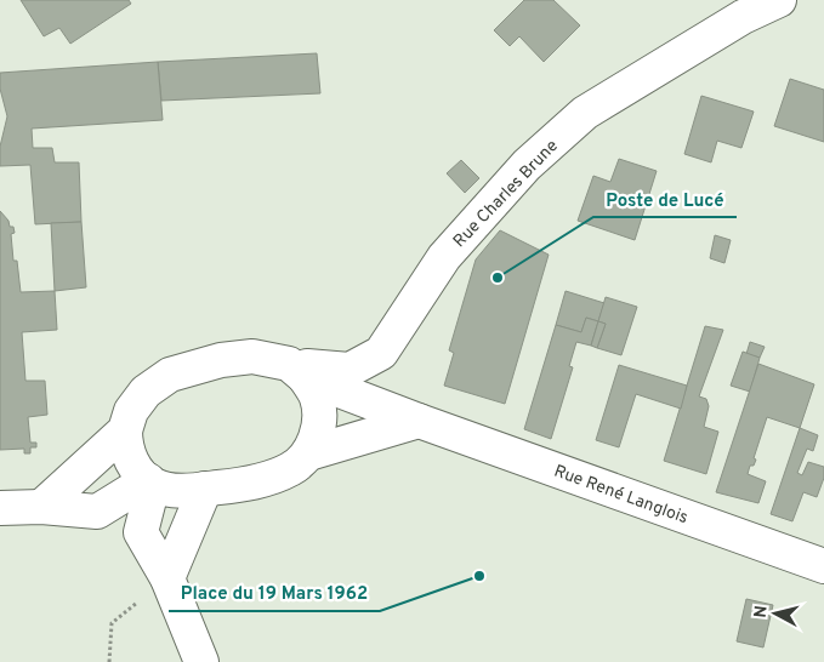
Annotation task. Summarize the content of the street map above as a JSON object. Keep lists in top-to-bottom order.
{
  "streets": {
    "street": ["Rue Charles Brune", "Rue René Langlois"]
  },
  "crossings": [
    ["Rue Charles Brune", "Rue René Langlois"]
  ],
  "places": ["Poste de Lucé", "Place du 19 Mars 1962"],
  "north": "left"
}
